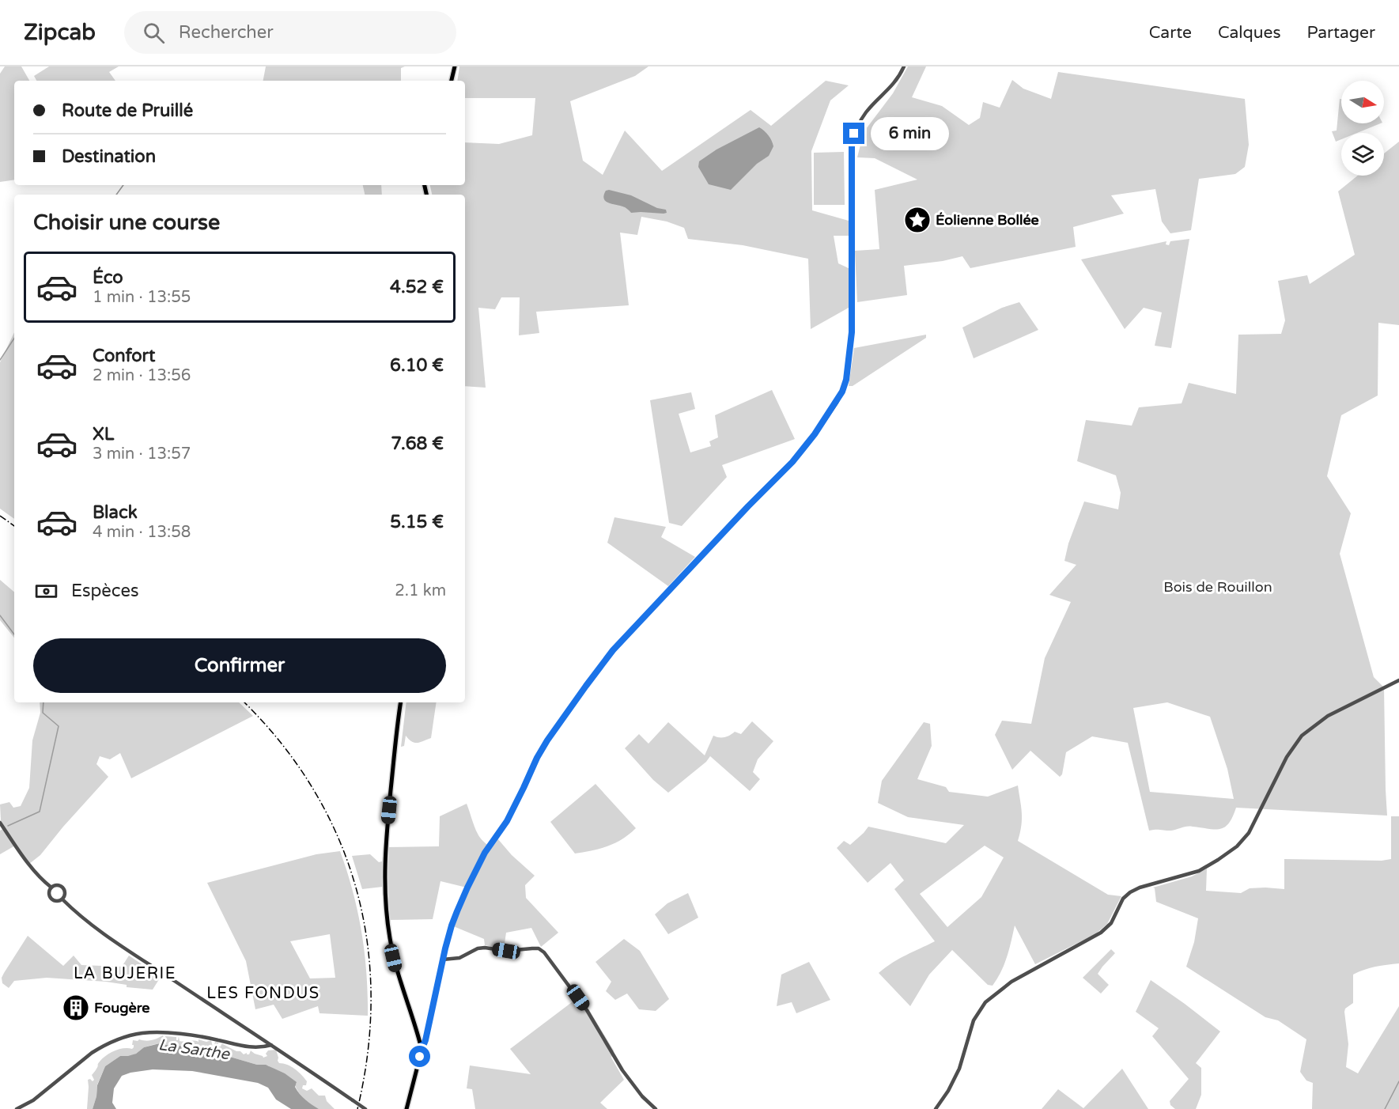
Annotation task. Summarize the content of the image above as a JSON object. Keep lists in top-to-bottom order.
{
  "districts": ["LA BUJERIE", "LES FONDUS"],
  "water": ["La Sarthe"],
  "parks": ["Bois de Rouillon"],
  "places": {
    "place": ["Éolienne Bollée"],
    "building": ["Fougère"]
  },
  "north": "right",
  "page": {
    "header": "Zipcab",
    "search": "Rechercher",
    "nav": ["Carte", "Calques", "Partager"],
    "banner": ["Route de Pruillé", "Destination"],
    "bubble": "6 min",
    "heading": "Choisir une course",
    "list": [
      {
        "name": "Éco",
        "note": "1 min · 13:55",
        "value": "4.52 €"
      },
      {
        "name": "Confort",
        "note": "2 min · 13:56",
        "value": "6.10 €"
      },
      {
        "name": "XL",
        "note": "3 min · 13:57",
        "value": "7.68 €"
      },
      {
        "name": "Black",
        "note": "4 min · 13:58",
        "value": "5.15 €"
      }
    ],
    "pay": ["Espèces", "2.1 km"],
    "buttons": "Confirmer"
  }
}
